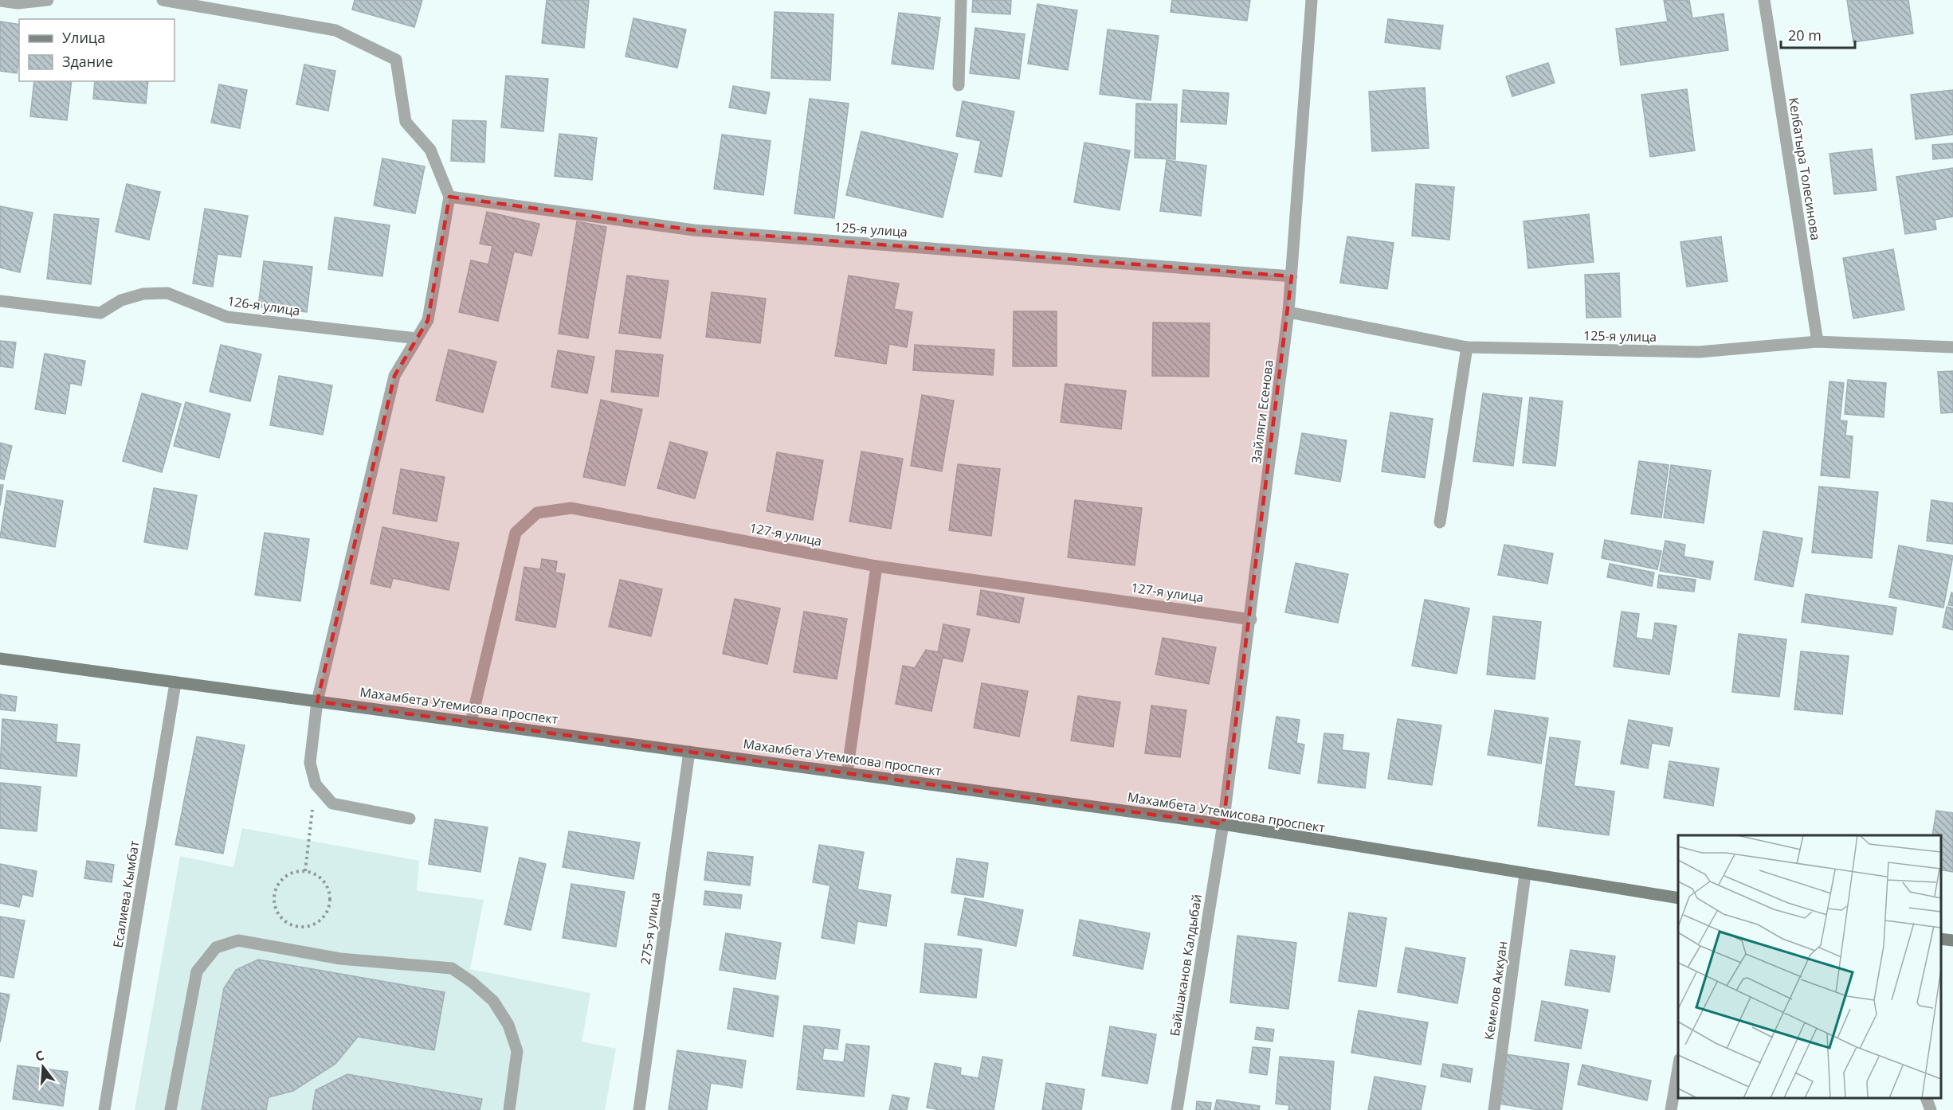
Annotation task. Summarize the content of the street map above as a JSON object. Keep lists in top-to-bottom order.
{
  "streets": {
    "street": [
      "Келбатыра Толесинова",
      "125-я улица",
      "126-я улица",
      "Зайляги Есенова",
      "127-я улица",
      "Махамбета Утемисова проспект",
      "Есалиева Кымбат",
      "275-я улица",
      "Байшаканов Калдыбай",
      "Кемелов Аккуан"
    ]
  },
  "crossings": [
    ["Келбатыра Толесинова", "125-я улица"],
    ["125-я улица", "Зайляги Есенова"],
    ["Зайляги Есенова", "127-я улица"],
    ["Зайляги Есенова", "Махамбета Утемисова проспект"],
    ["Зайляги Есенова", "Байшаканов Калдыбай"],
    ["127-я улица", "Махамбета Утемисова проспект"],
    ["Махамбета Утемисова проспект", "Есалиева Кымбат"],
    ["Махамбета Утемисова проспект", "275-я улица"],
    ["Махамбета Утемисова проспект", "Байшаканов Калдыбай"],
    ["Махамбета Утемисова проспект", "Кемелов Аккуан"]
  ],
  "legend": ["Улица", "Здание"],
  "scale_bar": "20 m",
  "north": "top"
}
